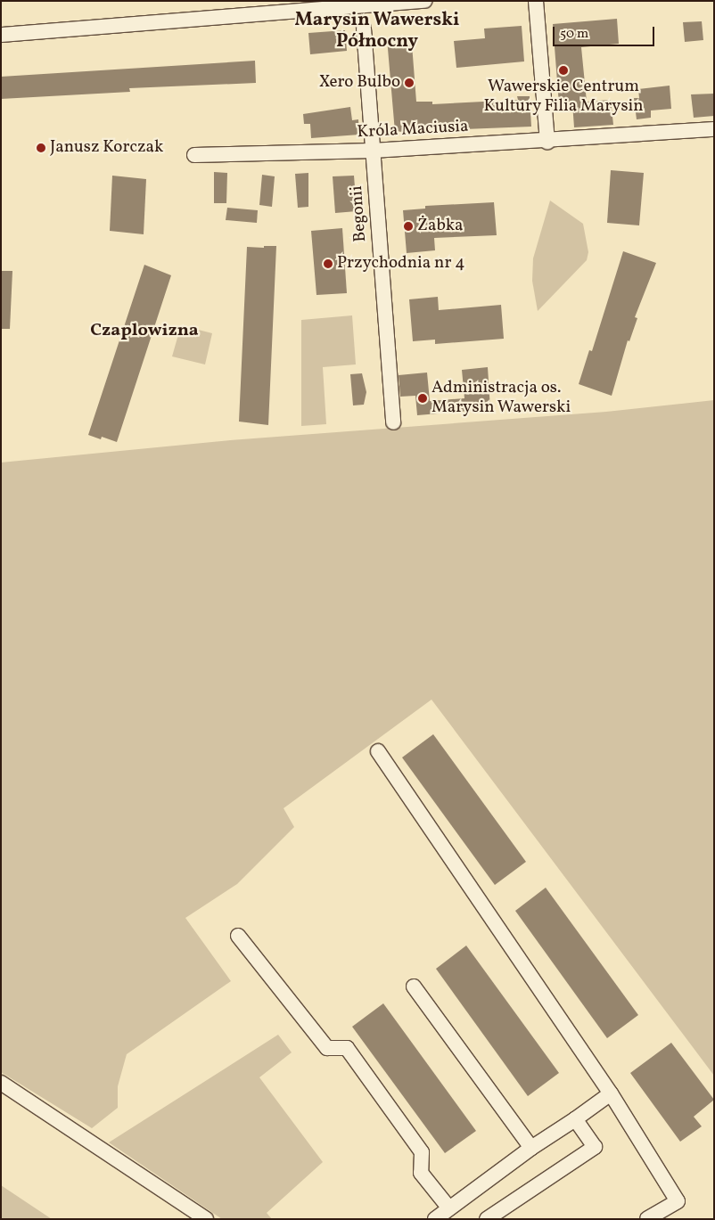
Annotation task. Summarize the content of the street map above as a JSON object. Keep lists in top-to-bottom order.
{
  "streets": {
    "street": ["Króla Maciusia", "Begonii"]
  },
  "crossings": [
    ["Króla Maciusia", "Begonii"]
  ],
  "districts": ["Marysin Wawerski Północny", "Czaplowizna"],
  "places": [
    "Wawerskie Centrum Kultury Filia Marysin",
    "Xero Bulbo",
    "Janusz Korczak",
    "Żabka",
    "Przychodnia nr 4",
    "Administracja os. Marysin Wawerski"
  ],
  "scale_bar": "50 m"
}
